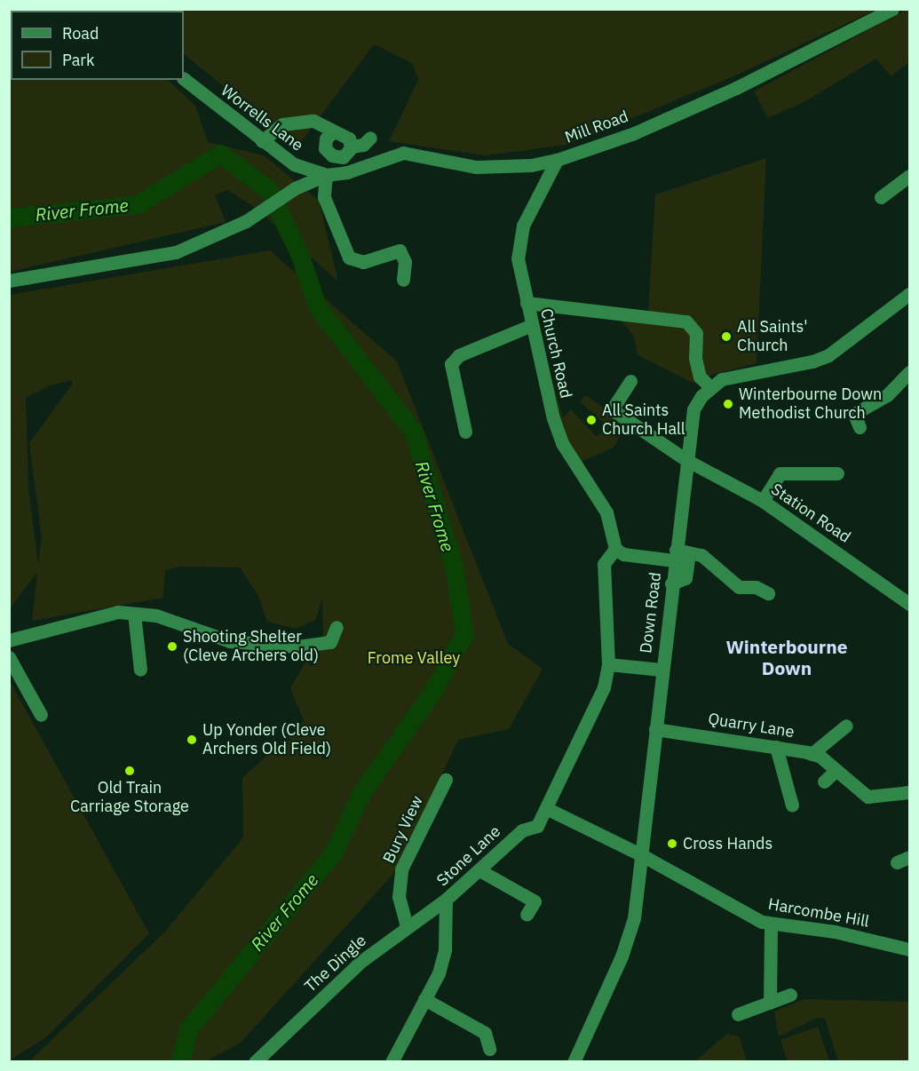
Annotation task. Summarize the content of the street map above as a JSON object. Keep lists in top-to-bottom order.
{
  "streets": {
    "street": [
      "Worrells Lane",
      "Mill Road",
      "Church Road",
      "Station Road",
      "Down Road",
      "Quarry Lane",
      "Bury View",
      "Stone Lane",
      "Harcombe Hill",
      "The Dingle"
    ]
  },
  "crossings": [
    ["Worrells Lane", "Mill Road"],
    ["Mill Road", "Church Road"],
    ["Station Road", "Down Road"],
    ["Down Road", "Quarry Lane"],
    ["Down Road", "Harcombe Hill"],
    ["Bury View", "The Dingle"],
    ["Stone Lane", "The Dingle"]
  ],
  "districts": ["Winterbourne Down"],
  "water": ["River Frome"],
  "parks": ["Frome Valley"],
  "places": [
    "All Saints' Church",
    "Winterbourne Down Methodist Church",
    "All Saints Church Hall",
    "Shooting Shelter (Cleve Archers old)",
    "Up Yonder (Cleve Archers Old Field)",
    "Old Train Carriage Storage",
    "Cross Hands"
  ],
  "legend": ["Road", "Park"]
}
